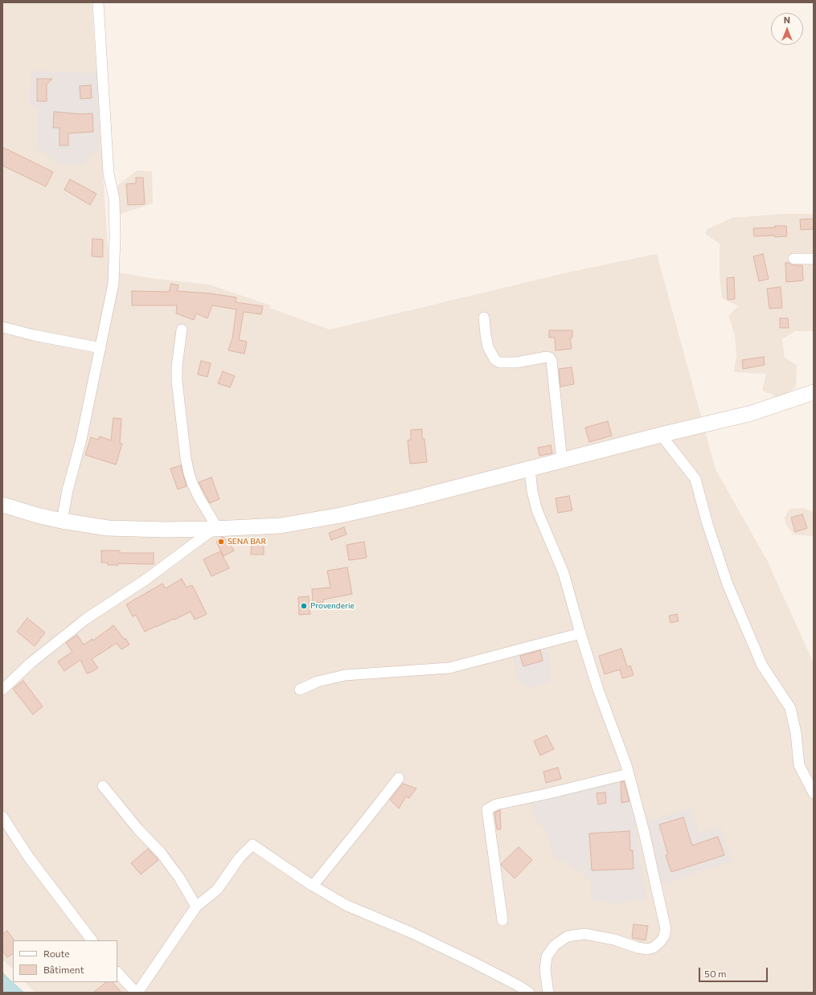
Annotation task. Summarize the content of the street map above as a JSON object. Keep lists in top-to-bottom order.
{
  "places": ["SENA BAR", "Provenderie"],
  "legend": ["Route", "Bâtiment"],
  "scale_bar": "50 m",
  "north": "top"
}
